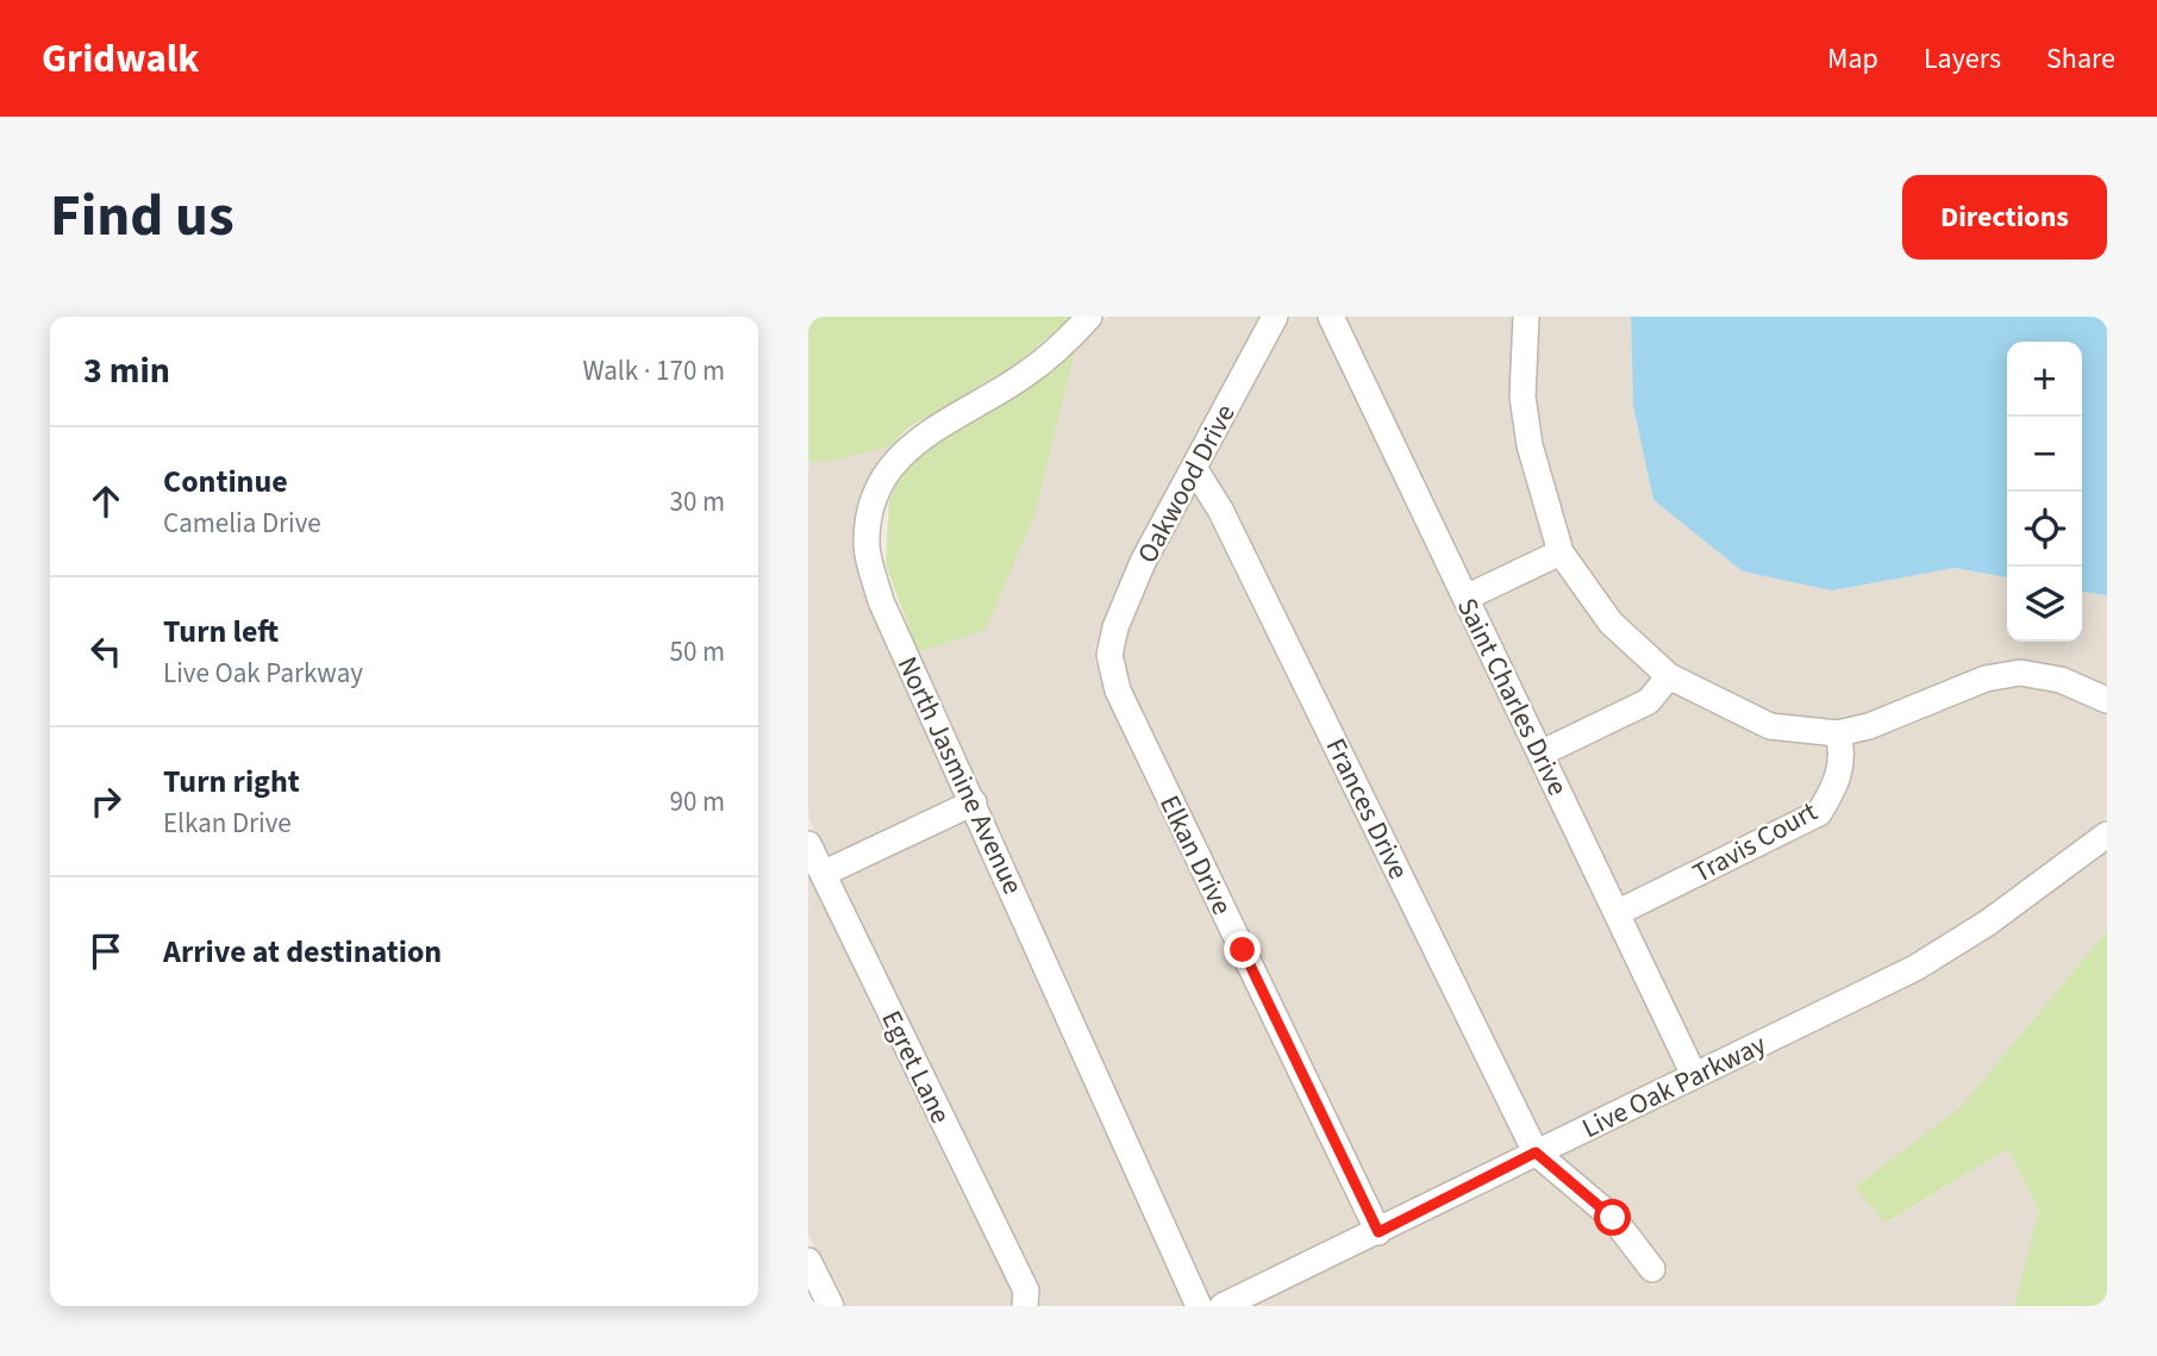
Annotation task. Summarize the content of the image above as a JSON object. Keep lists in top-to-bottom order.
{
  "streets": {
    "street": [
      "Oakwood Drive",
      "Saint Charles Drive",
      "North Jasmine Avenue",
      "Frances Drive",
      "Travis Court",
      "Elkan Drive",
      "Egret Lane",
      "Live Oak Parkway"
    ]
  },
  "crossings": [
    ["Oakwood Drive", "Frances Drive"],
    ["Oakwood Drive", "Elkan Drive"],
    ["Saint Charles Drive", "Travis Court"],
    ["Saint Charles Drive", "Live Oak Parkway"],
    ["Frances Drive", "Live Oak Parkway"],
    ["Elkan Drive", "Live Oak Parkway"]
  ],
  "page": {
    "header": "Gridwalk",
    "nav": ["Map", "Layers", "Share"],
    "title": "Find us",
    "buttons": "Directions",
    "heading": ["3 min", "Walk · 170 m"],
    "map_buttons": ["+", "−"],
    "list": [
      ["Continue", "Camelia Drive", "30 m"],
      ["Turn left", "Live Oak Parkway", "50 m"],
      ["Turn right", "Elkan Drive", "90 m"],
      "Arrive at destination"
    ]
  }
}
